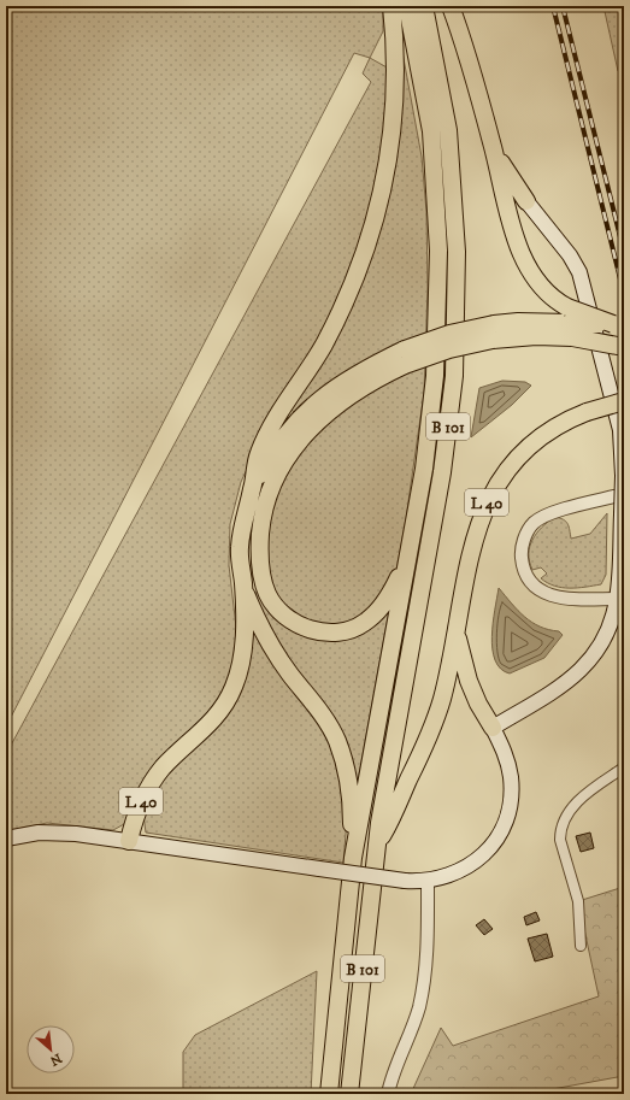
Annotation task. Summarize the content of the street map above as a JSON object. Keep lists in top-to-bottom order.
{
  "streets": {
    "highway": ["B 101", "L 40"]
  },
  "north": "bottom right"
}
